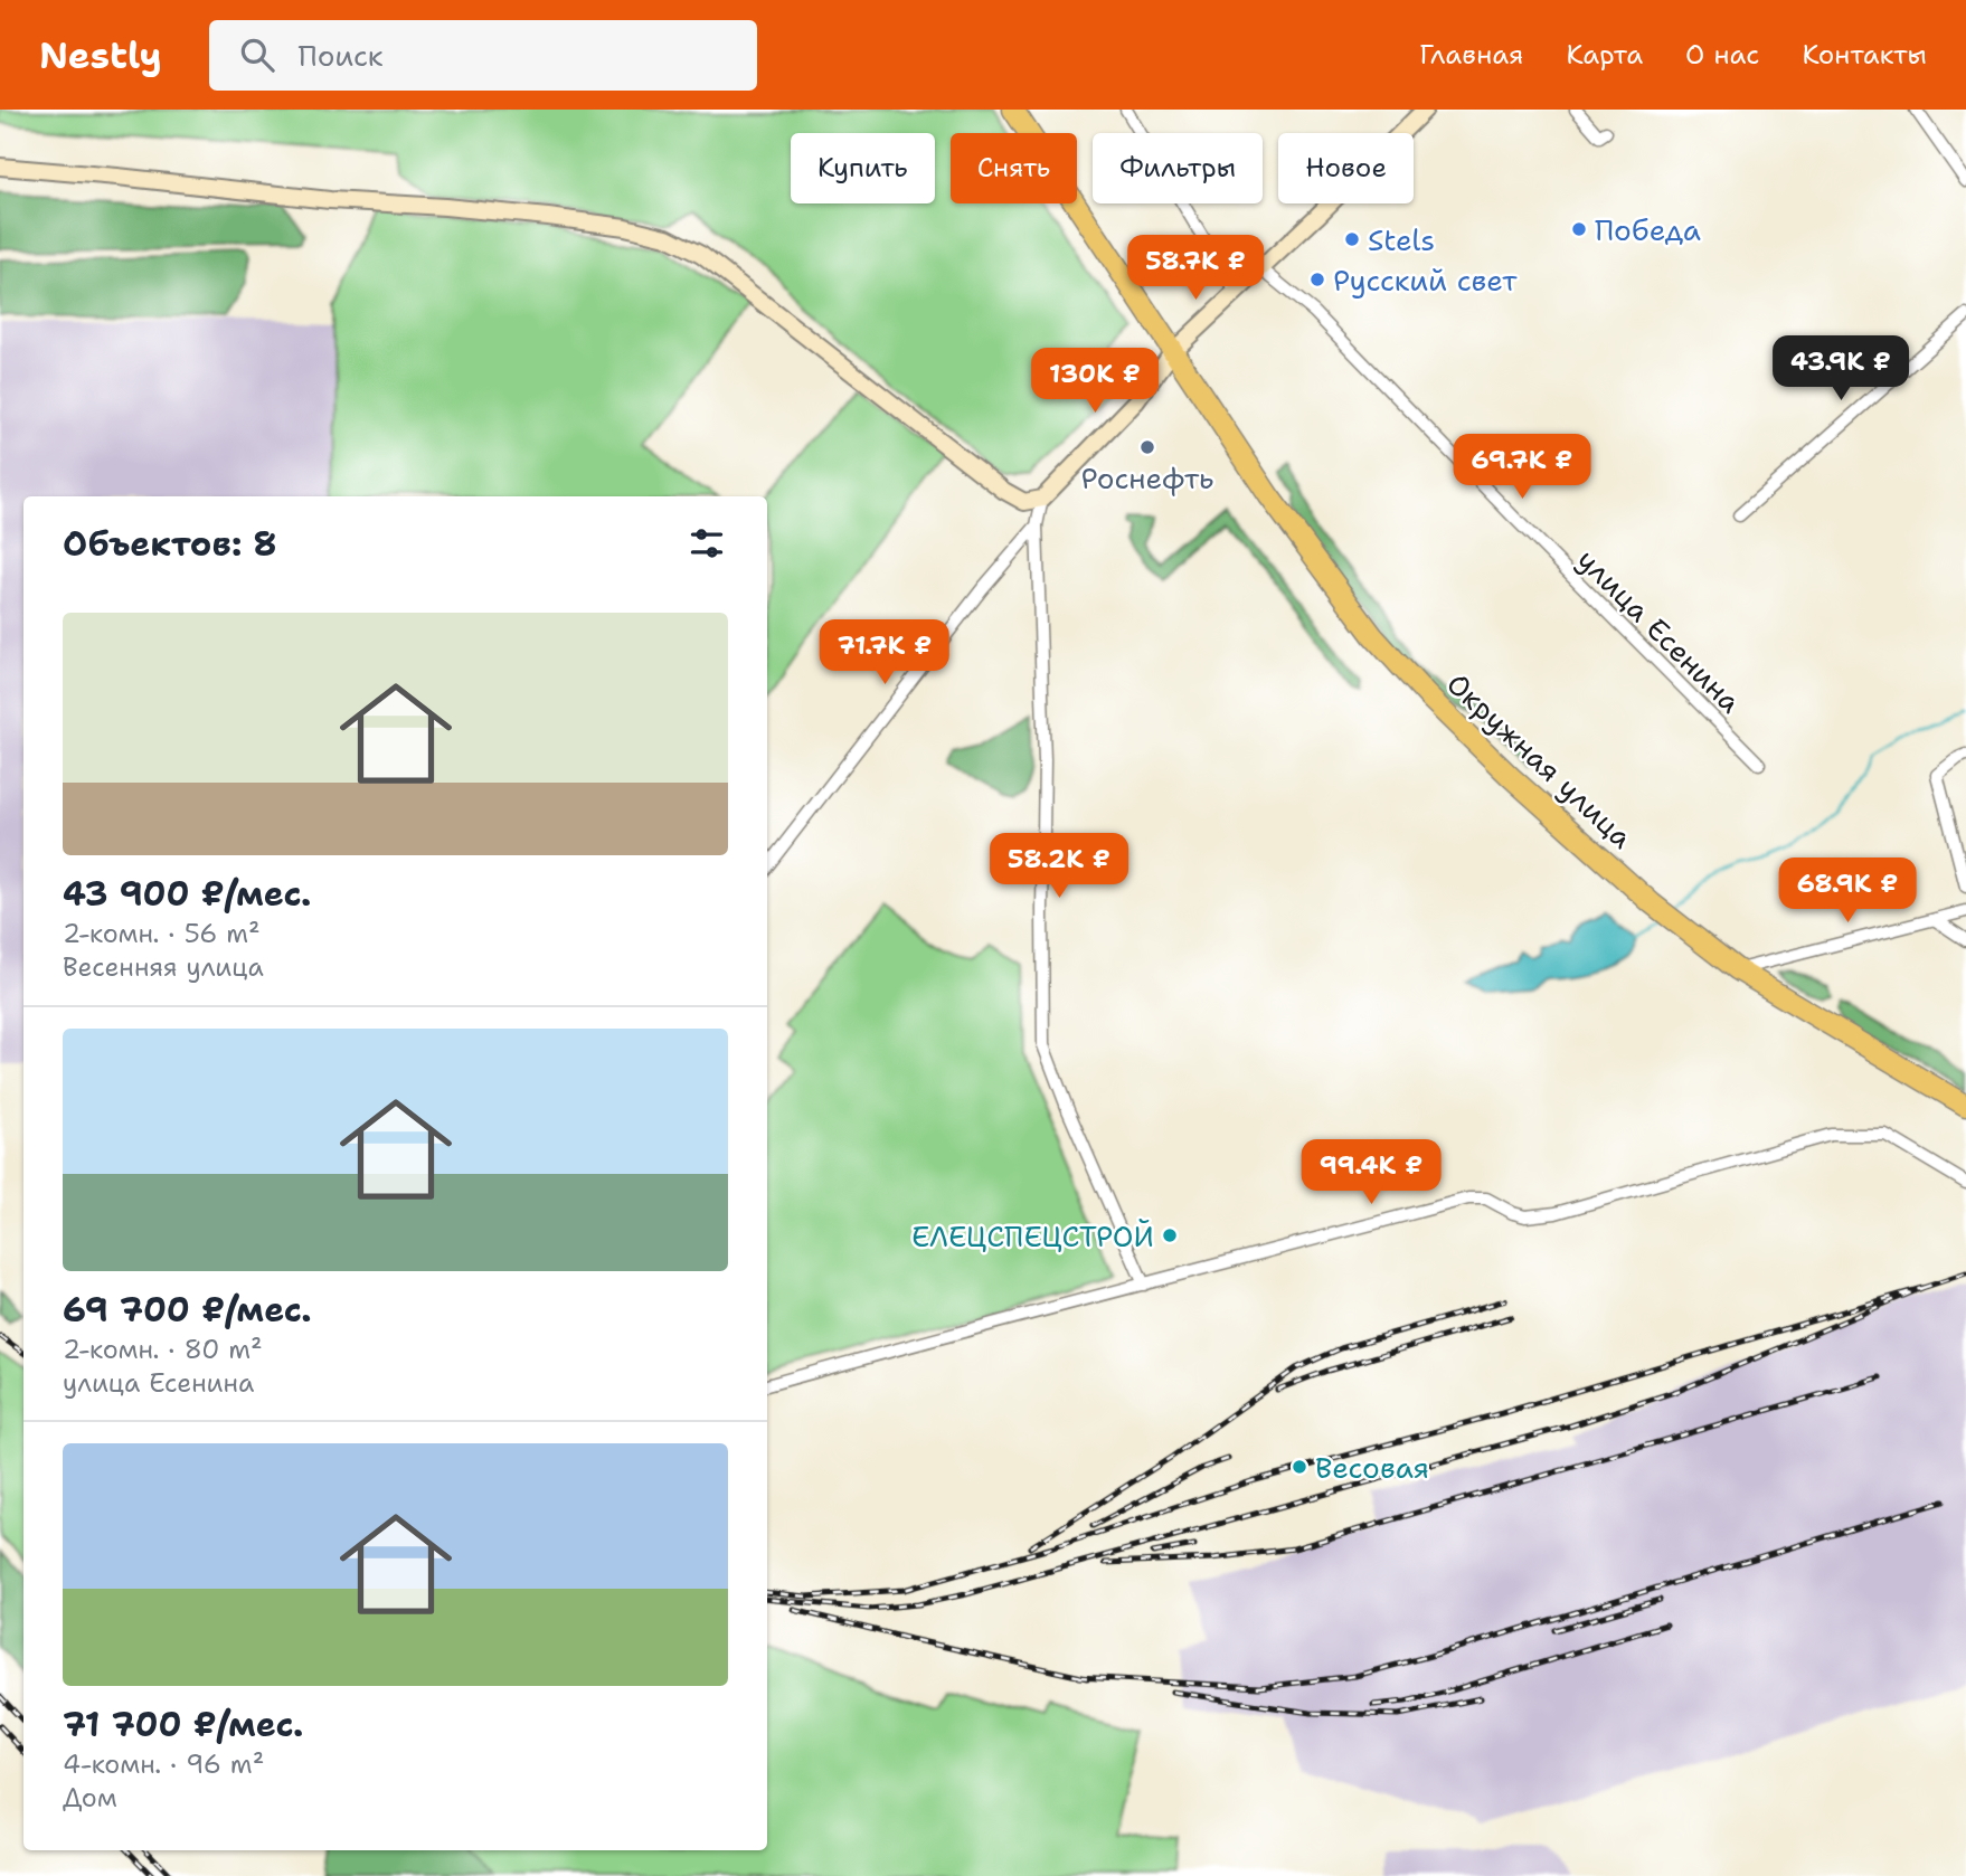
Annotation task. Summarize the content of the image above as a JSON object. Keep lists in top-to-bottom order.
{
  "streets": {
    "highway": ["Окружная улица"],
    "street": ["улица Есенина"]
  },
  "places": [
    "Победа",
    "Stels",
    "Русский свет",
    "Роснефть",
    "ЕЛЕЦСПЕЦСТРОЙ",
    "Весовая"
  ],
  "page": {
    "header": "Nestly",
    "search": "Поиск",
    "nav": [
      "Главная",
      "Карта",
      "О нас",
      "Контакты"
    ],
    "chip": [
      "Купить",
      "Снять",
      "Фильтры",
      "Новое"
    ],
    "price": [
      "58.7K ₽",
      "43.9K ₽",
      "130K ₽",
      "69.7K ₽",
      "71.7K ₽",
      "58.2K ₽",
      "68.9K ₽",
      "99.4K ₽"
    ],
    "heading": "Объектов: 8",
    "list": [
      {
        "name": "43 900 ₽/мес.",
        "note": "2-комн. · 56 m² · Весенняя улица"
      },
      {
        "name": "69 700 ₽/мес.",
        "note": "2-комн. · 80 m² · улица Есенина"
      },
      {
        "name": "71 700 ₽/мес.",
        "note": "4-комн. · 96 m² · Дом"
      }
    ]
  }
}
